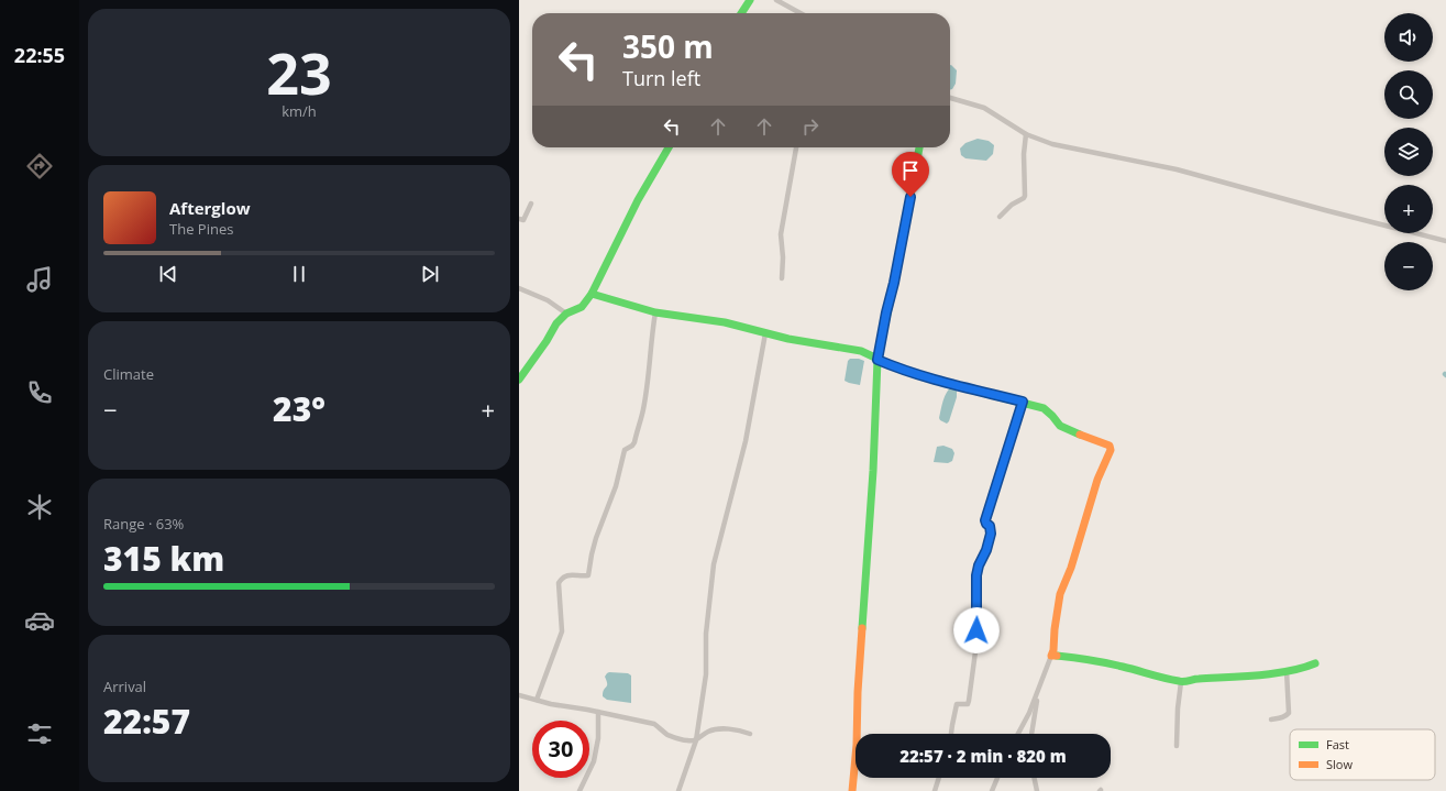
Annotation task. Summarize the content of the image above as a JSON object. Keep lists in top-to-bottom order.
{
  "legend": ["Fast", "Slow"],
  "page": {
    "tabs": "22:55",
    "tile": [
      ["23", "km/h"],
      "Climate",
      ["Range · 63%", "315 km"],
      ["Arrival", "22:57"]
    ],
    "map_buttons": ["+", "−"],
    "turn": ["350 m", "Turn left"],
    "song": ["Afterglow", "The Pines"],
    "heat": ["−", "23°", "+"],
    "limit": "30",
    "trip": "22:57 · 2 min · 820 m"
  }
}
